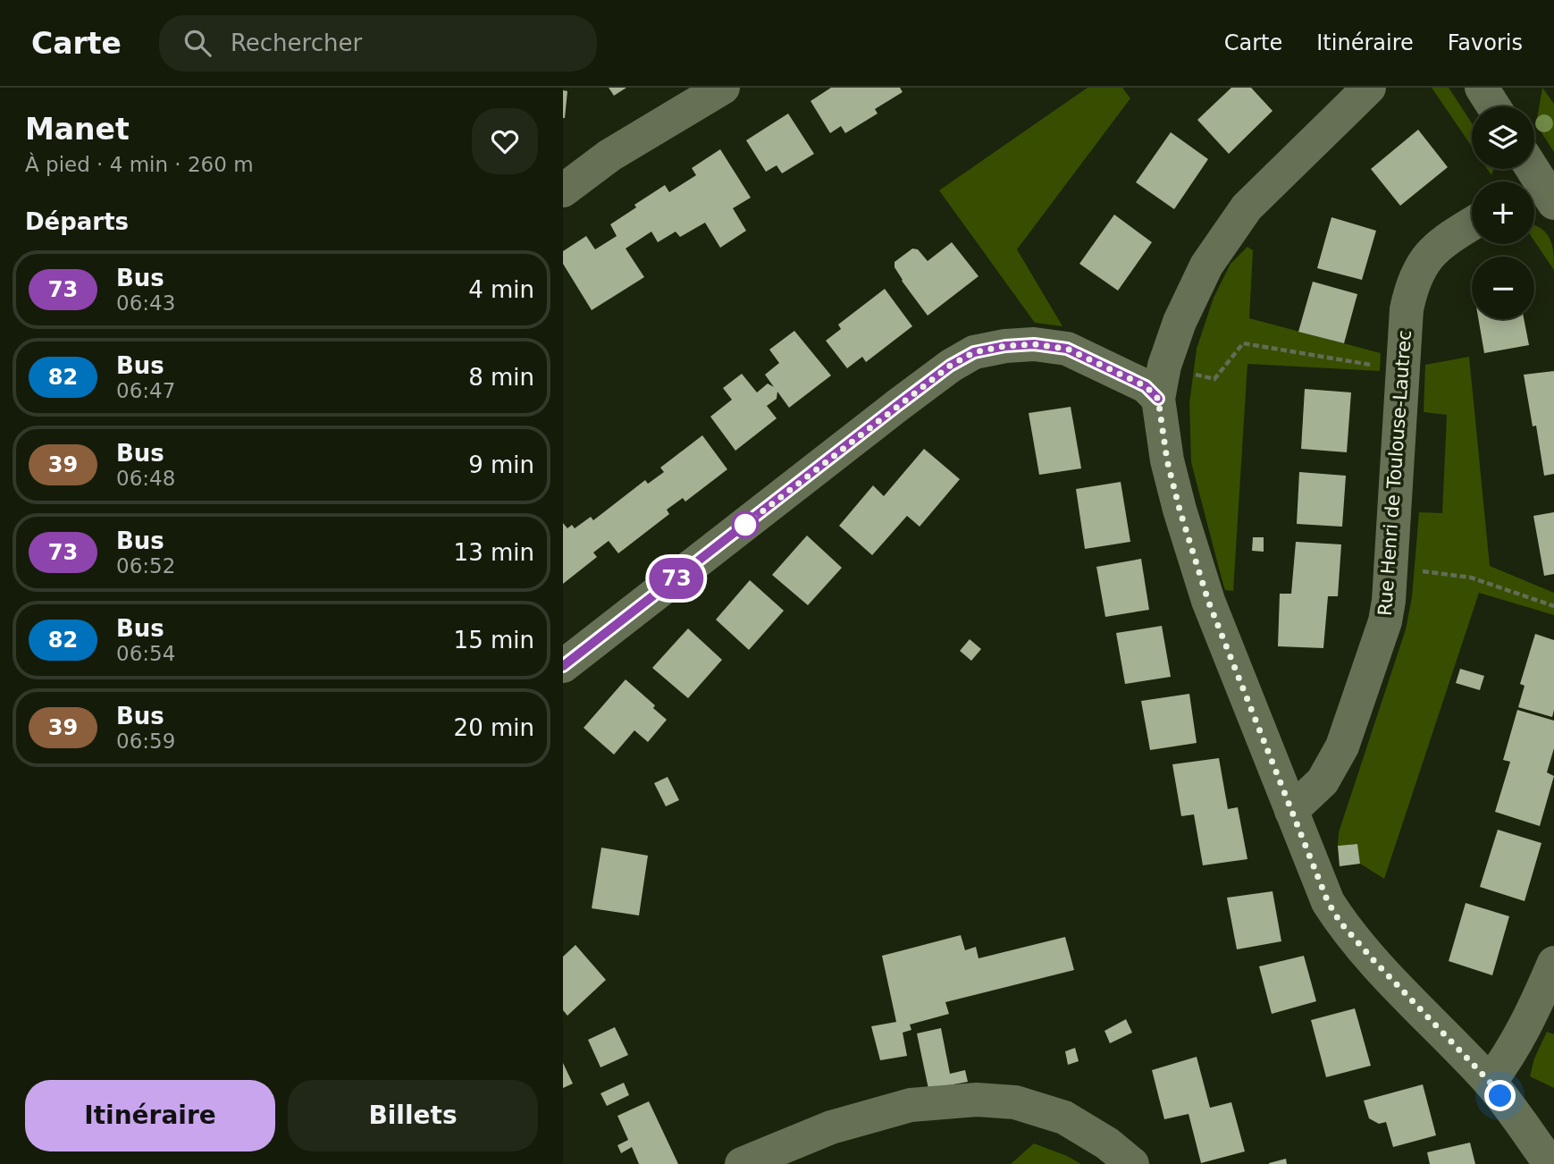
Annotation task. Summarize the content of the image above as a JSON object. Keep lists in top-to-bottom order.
{
  "streets": {
    "street": ["Rue Henri de Toulouse-Lautrec"]
  },
  "lines": ["bus line 73"],
  "page": {
    "header": "Carte",
    "search": "Rechercher",
    "nav": ["Carte", "Itinéraire", "Favoris"],
    "heading": [
      ["Manet", "À pied · 4 min · 260 m"],
      "Départs"
    ],
    "on_map": "73",
    "map_buttons": ["+", "−"],
    "list": [
      {
        "mark": "73",
        "name": "Bus",
        "note": "06:43",
        "value": "4 min"
      },
      {
        "mark": "82",
        "name": "Bus",
        "note": "06:47",
        "value": "8 min"
      },
      {
        "mark": "39",
        "name": "Bus",
        "note": "06:48",
        "value": "9 min"
      },
      {
        "mark": "73",
        "name": "Bus",
        "note": "06:52",
        "value": "13 min"
      },
      {
        "mark": "82",
        "name": "Bus",
        "note": "06:54",
        "value": "15 min"
      },
      {
        "mark": "39",
        "name": "Bus",
        "note": "06:59",
        "value": "20 min"
      }
    ],
    "buttons": ["Itinéraire", "Billets"]
  }
}
